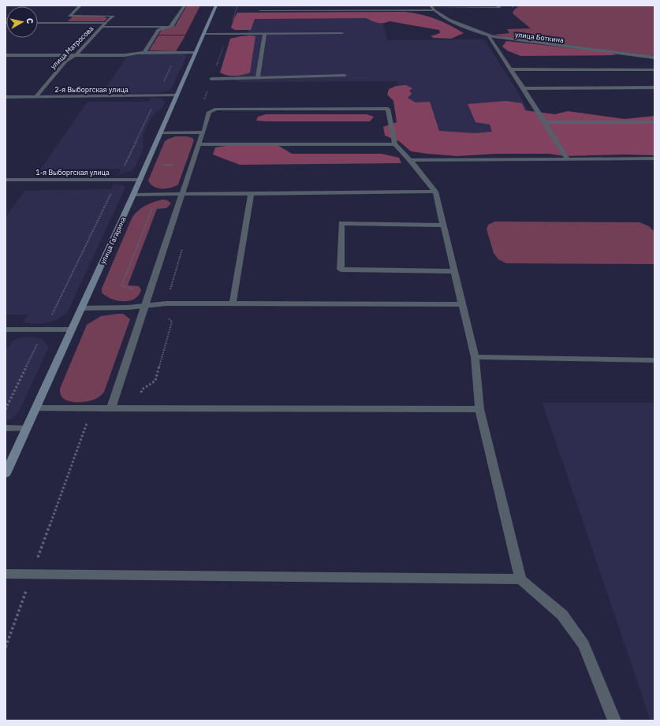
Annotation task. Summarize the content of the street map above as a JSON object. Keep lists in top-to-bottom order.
{
  "streets": {
    "main road": ["улица Гагарина"],
    "street": [
      "улица Боткина",
      "улица Матросова",
      "2-я Выборгская улица",
      "1-я Выборгская улица"
    ]
  },
  "crossings": [
    ["улица Матросова", "2-я Выборгская улица"],
    ["2-я Выборгская улица", "улица Гагарина"],
    ["1-я Выборгская улица", "улица Гагарина"]
  ],
  "north": "right"
}
